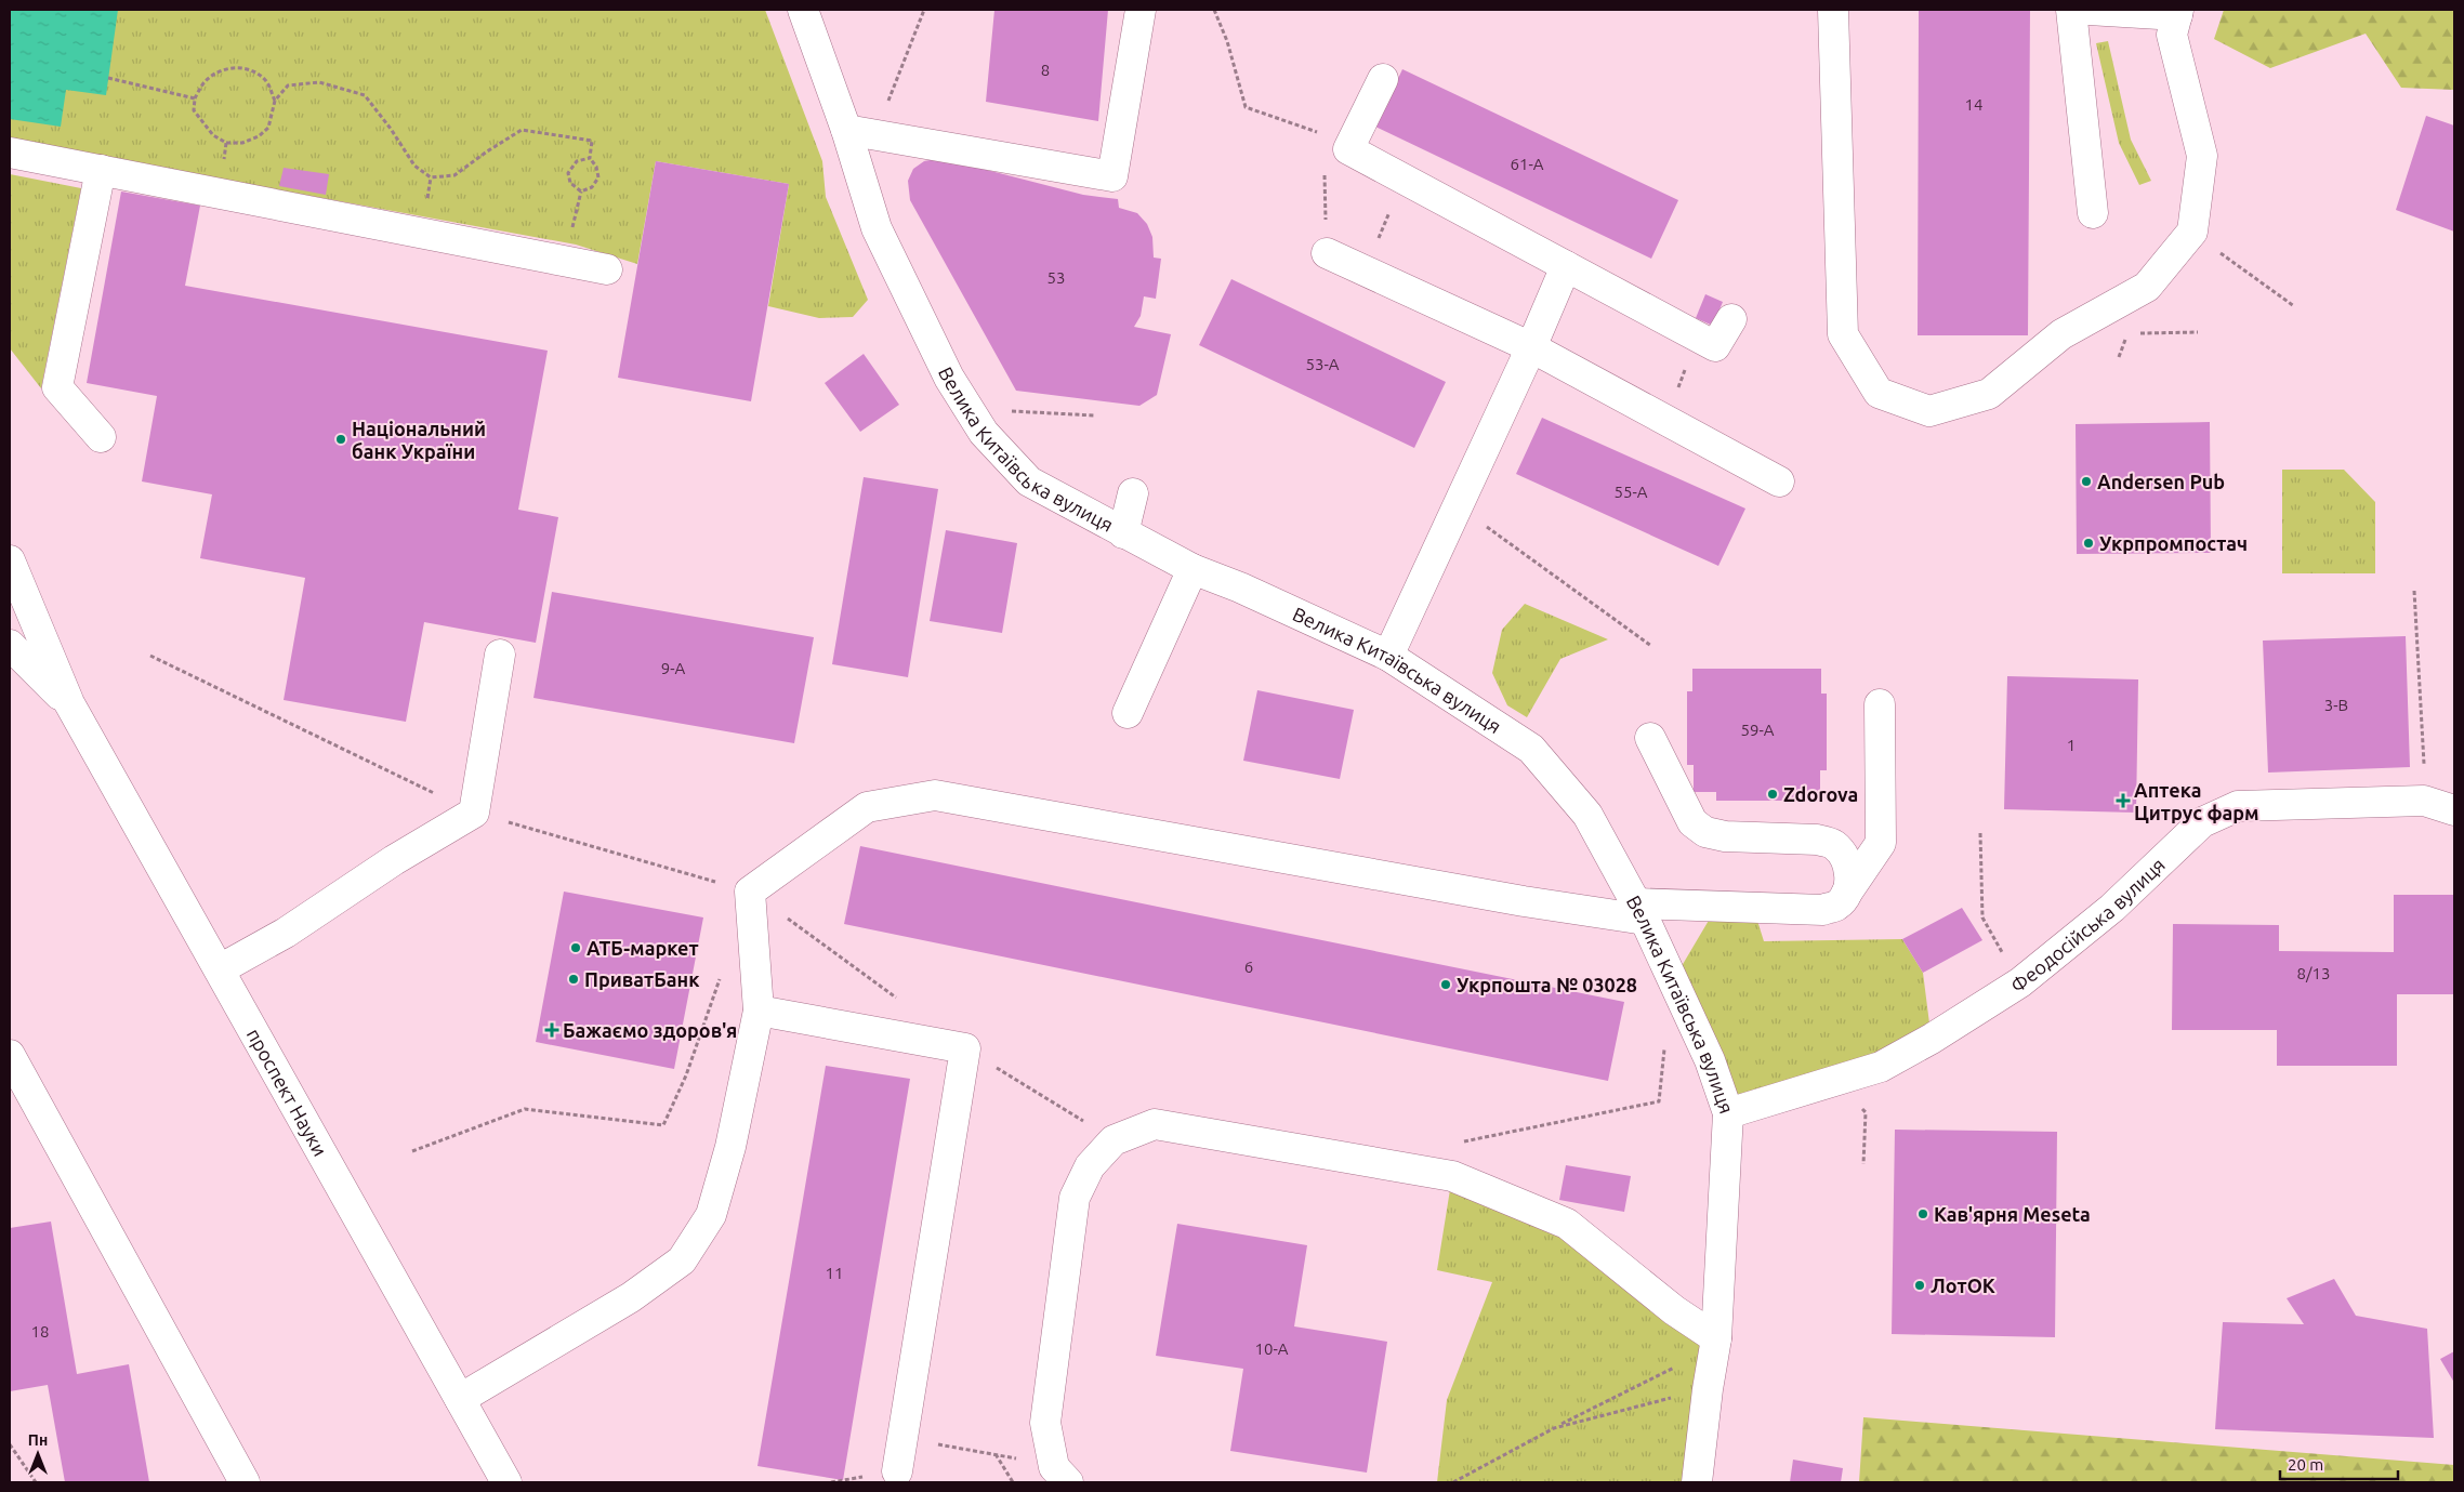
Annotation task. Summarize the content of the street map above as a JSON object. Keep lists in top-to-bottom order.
{
  "streets": {
    "street": ["Велика Китаївська вулиця", "Феодосійська вулиця", "проспект Науки"]
  },
  "crossings": [
    ["Велика Китаївська вулиця", "Феодосійська вулиця"]
  ],
  "places": {
    "other": [
      "Національний банк України",
      "Andersen Pub",
      "Укрпромпостач",
      "Zdorova",
      "АТБ-маркет",
      "ПриватБанк",
      "Укрпошта № 03028",
      "Кав'ярня Meseta",
      "ЛотОК"
    ],
    "health": ["Аптека Цитрус фарм", "Бажаємо здоров'я"]
  },
  "house_numbers": [
    "8",
    "14",
    "61-А",
    "53",
    "53-А",
    "55-А",
    "9-А",
    "3-В",
    "59-А",
    "1",
    "6",
    "8/13",
    "11",
    "18",
    "10-А"
  ],
  "scale_bar": "20 m",
  "north": "top"
}
